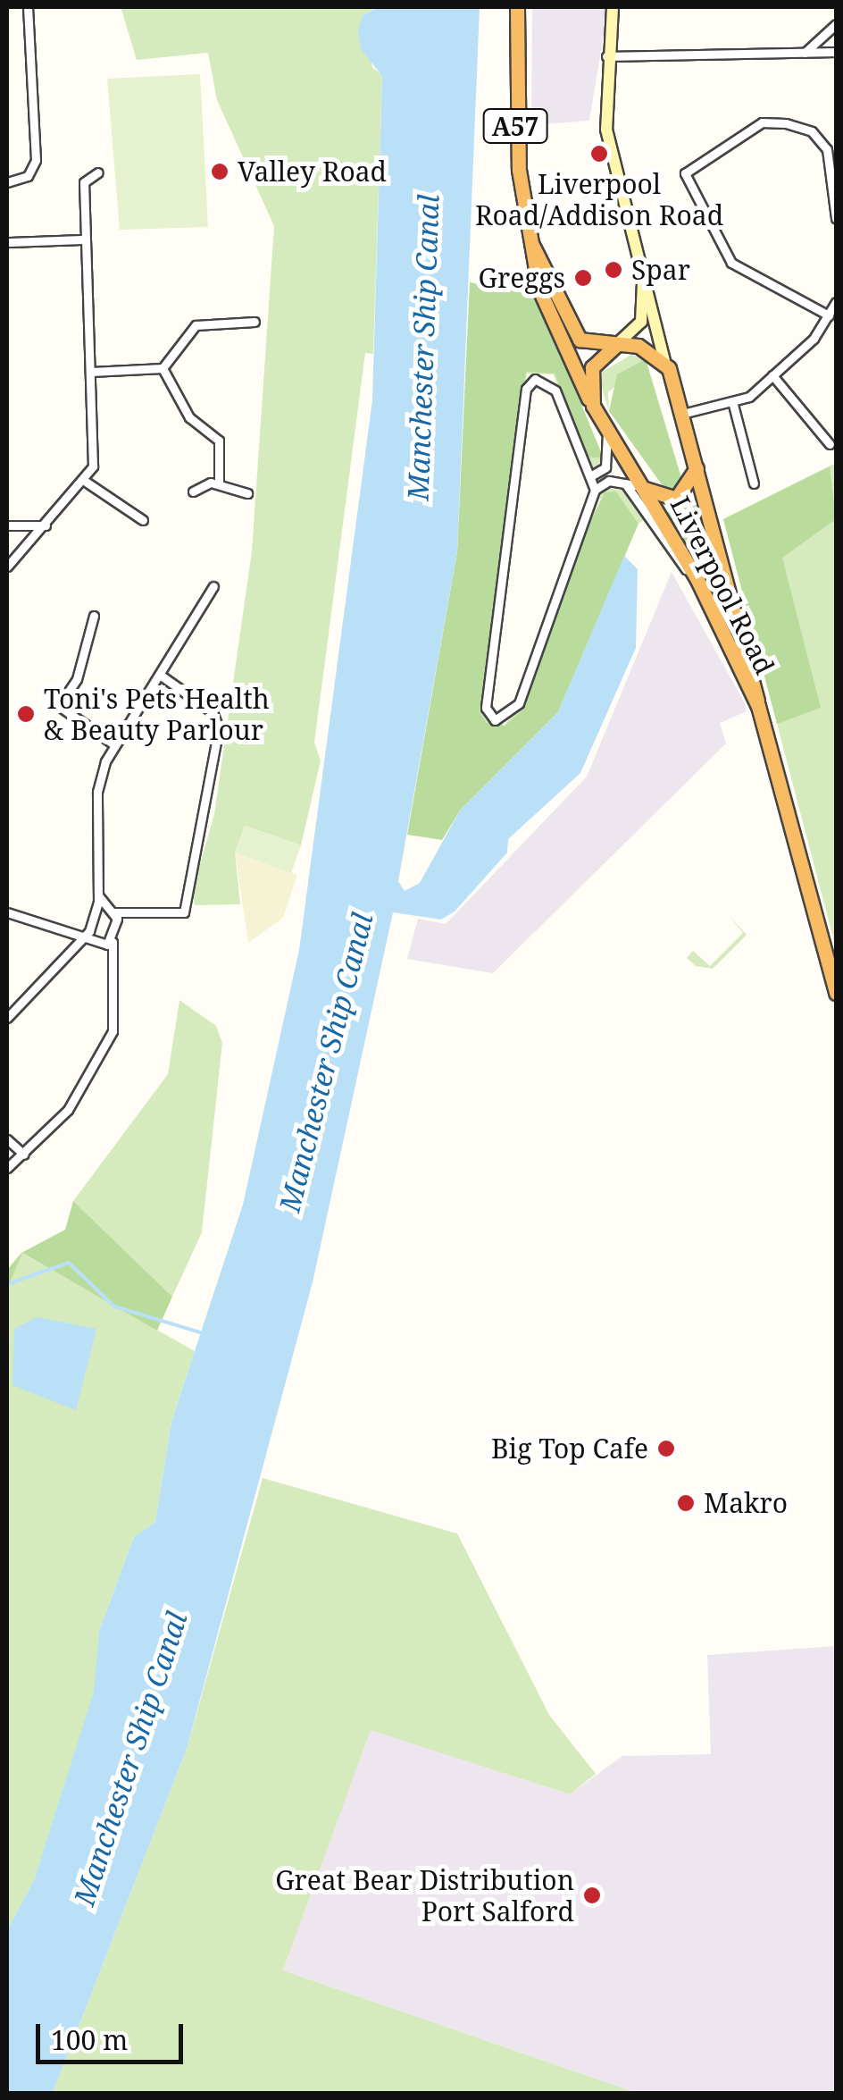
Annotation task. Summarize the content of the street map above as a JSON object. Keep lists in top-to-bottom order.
{
  "streets": {
    "highway": ["A57", "Liverpool Road"]
  },
  "crossings": [
    ["A57", "Liverpool Road"]
  ],
  "water": ["Manchester Ship Canal"],
  "places": [
    "Liverpool Road/Addison Road",
    "Valley Road",
    "Spar",
    "Greggs",
    "Toni's Pets Health & Beauty Parlour",
    "Big Top Cafe",
    "Makro",
    "Great Bear Distribution Port Salford"
  ],
  "scale_bar": "100 m"
}
